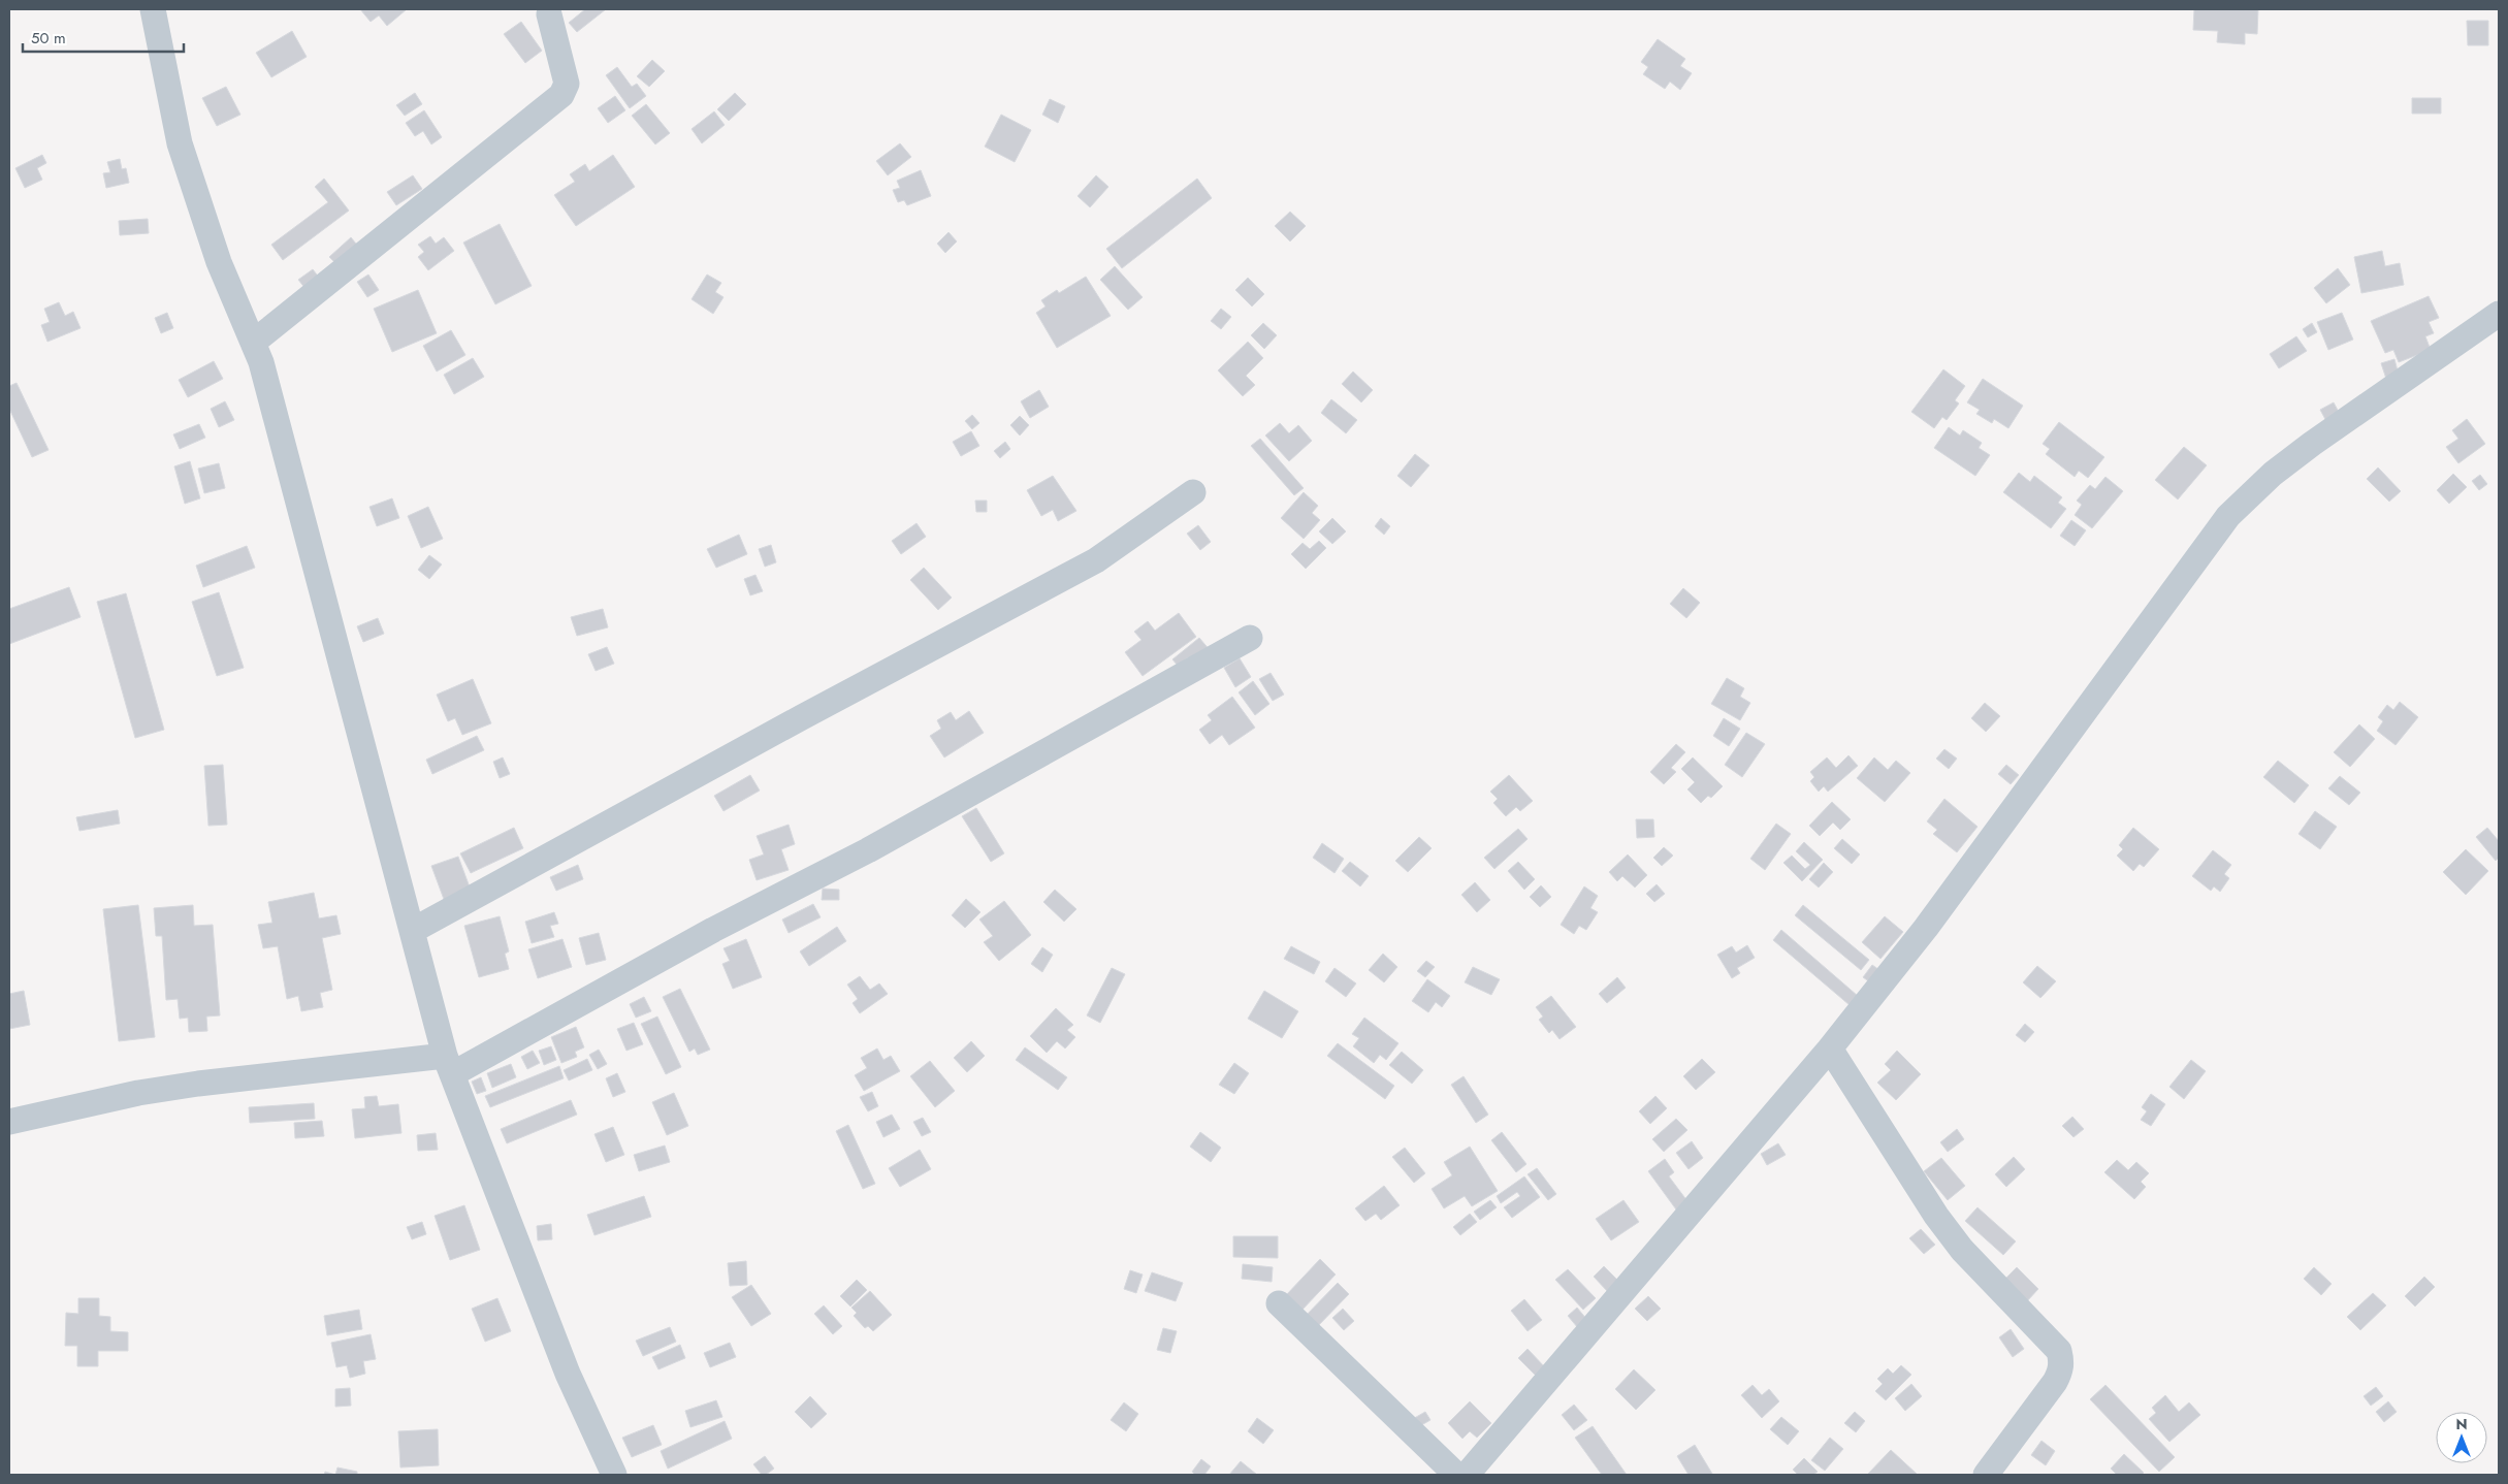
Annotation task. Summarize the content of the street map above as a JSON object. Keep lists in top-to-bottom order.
{
  "scale_bar": "50 m",
  "north": "top"
}
